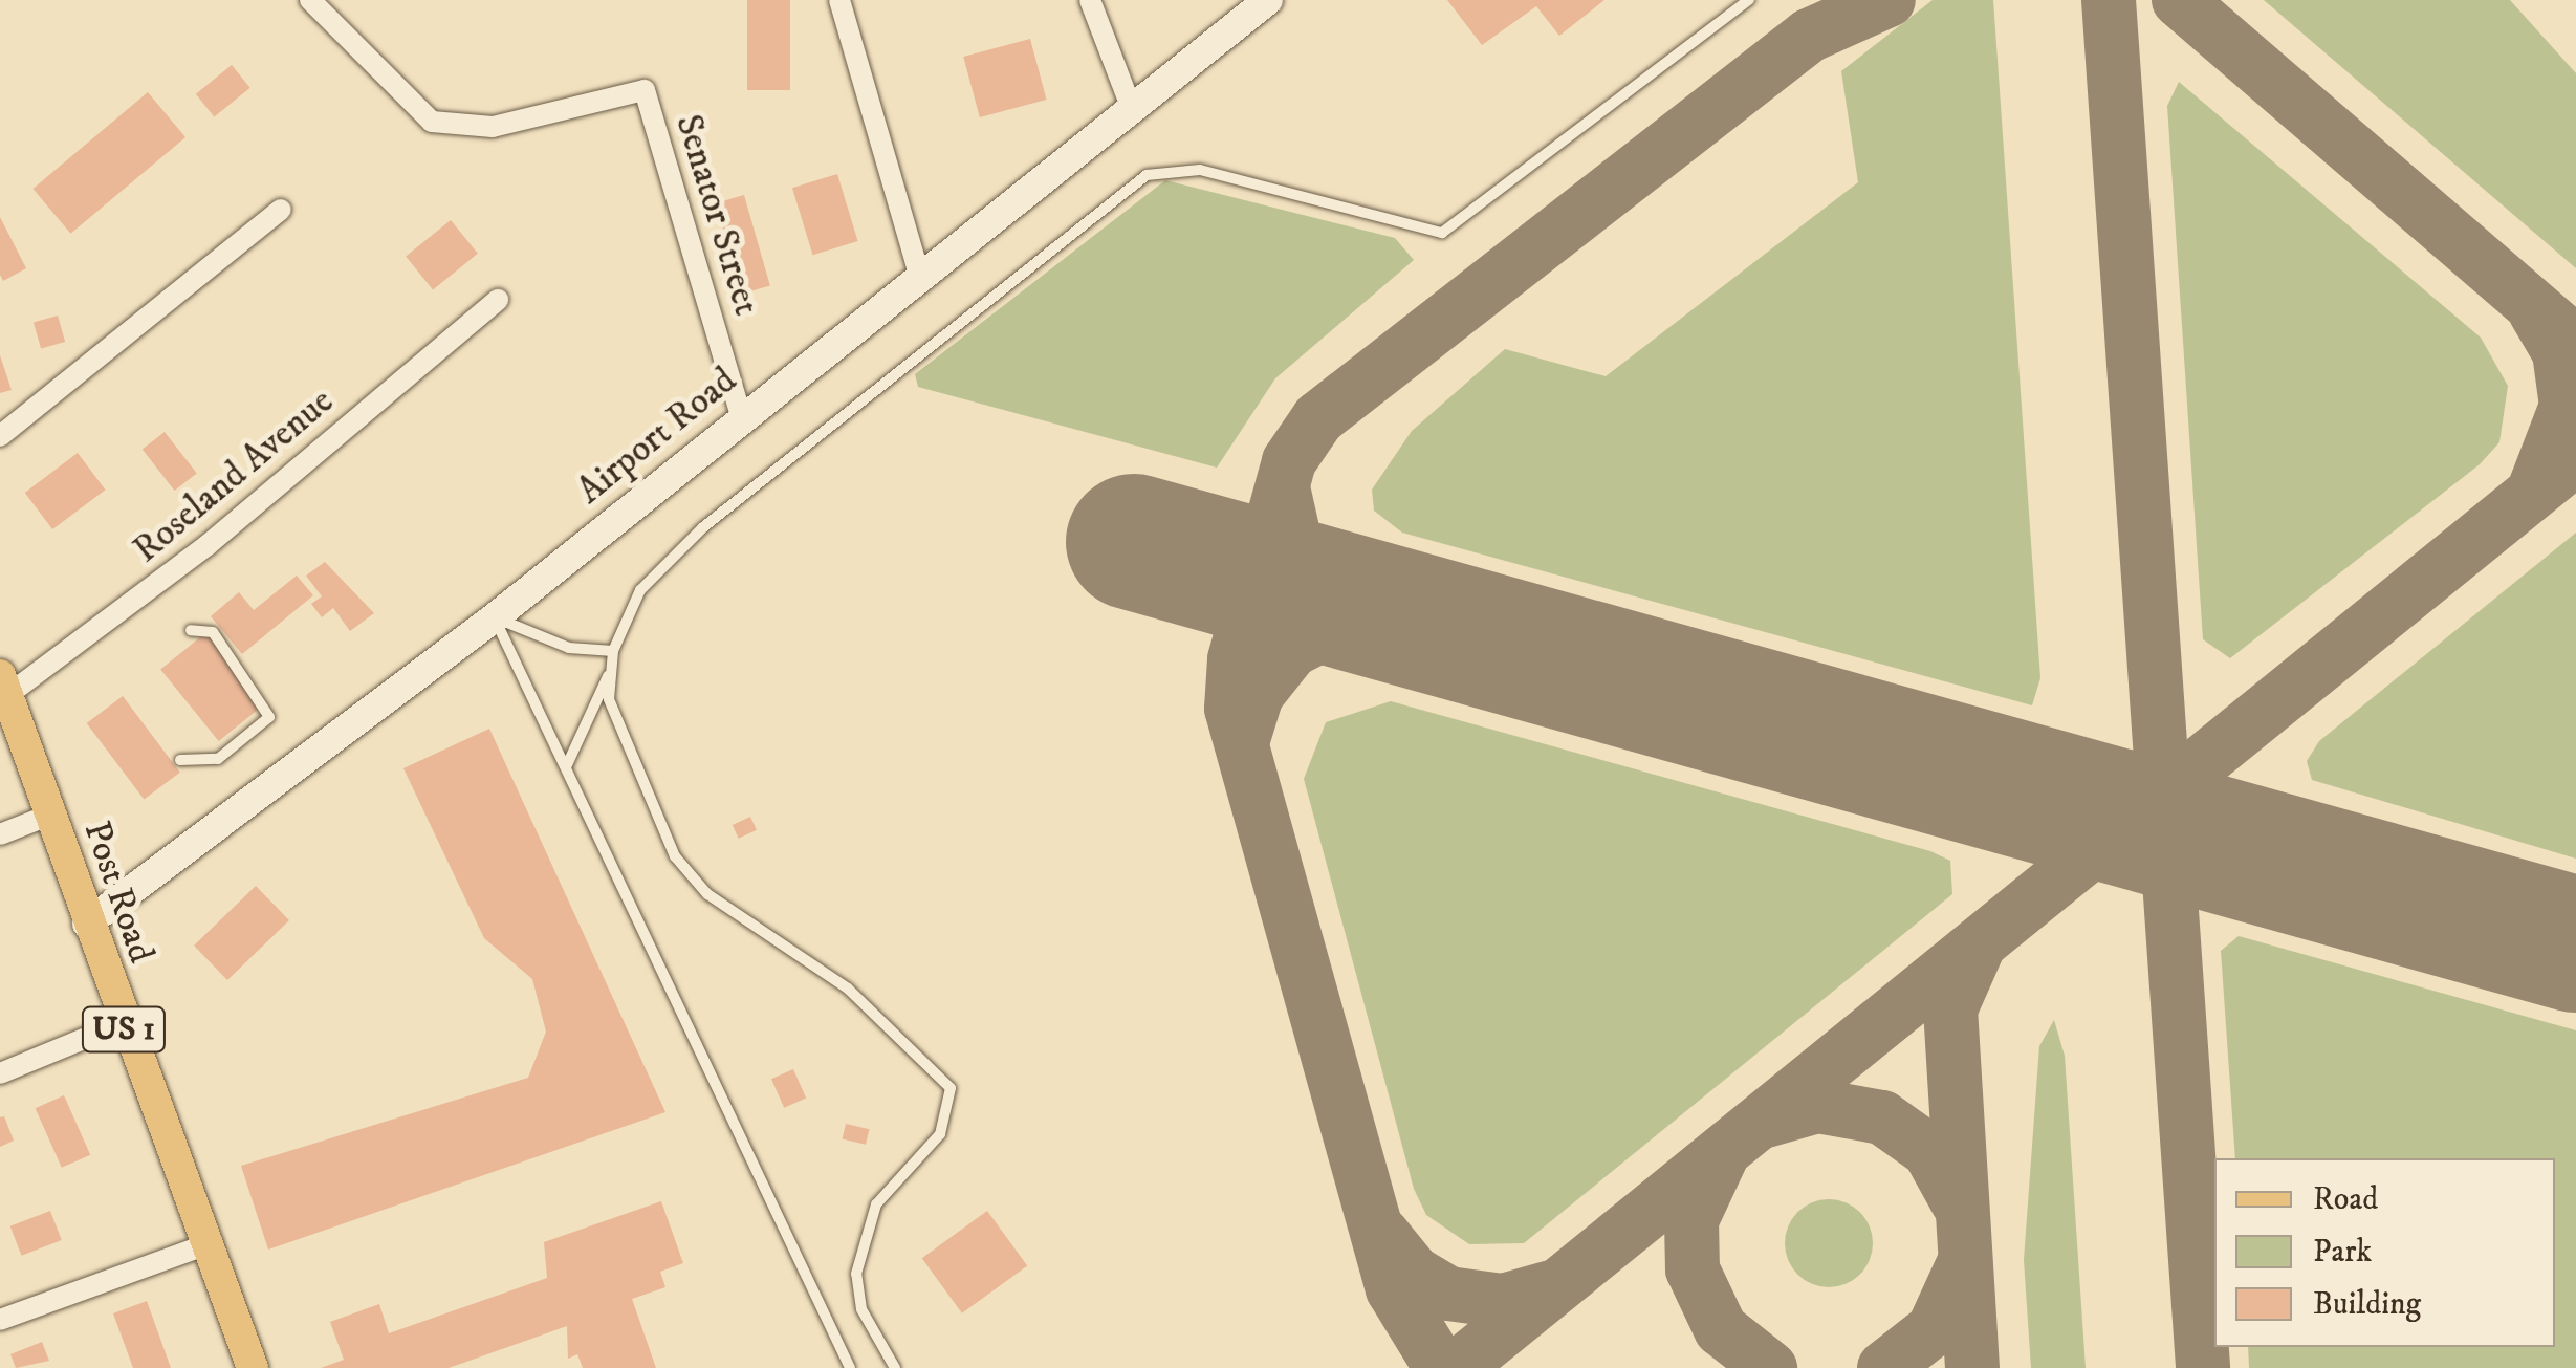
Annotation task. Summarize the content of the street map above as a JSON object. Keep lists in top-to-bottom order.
{
  "streets": {
    "main road": ["Airport Road", "Post Road", "US 1"],
    "street": ["Senator Street", "Roseland Avenue"]
  },
  "crossings": [
    ["Senator Street", "Airport Road"],
    ["Airport Road", "Post Road"],
    ["Roseland Avenue", "Post Road"]
  ],
  "legend": ["Road", "Park", "Building"]
}
